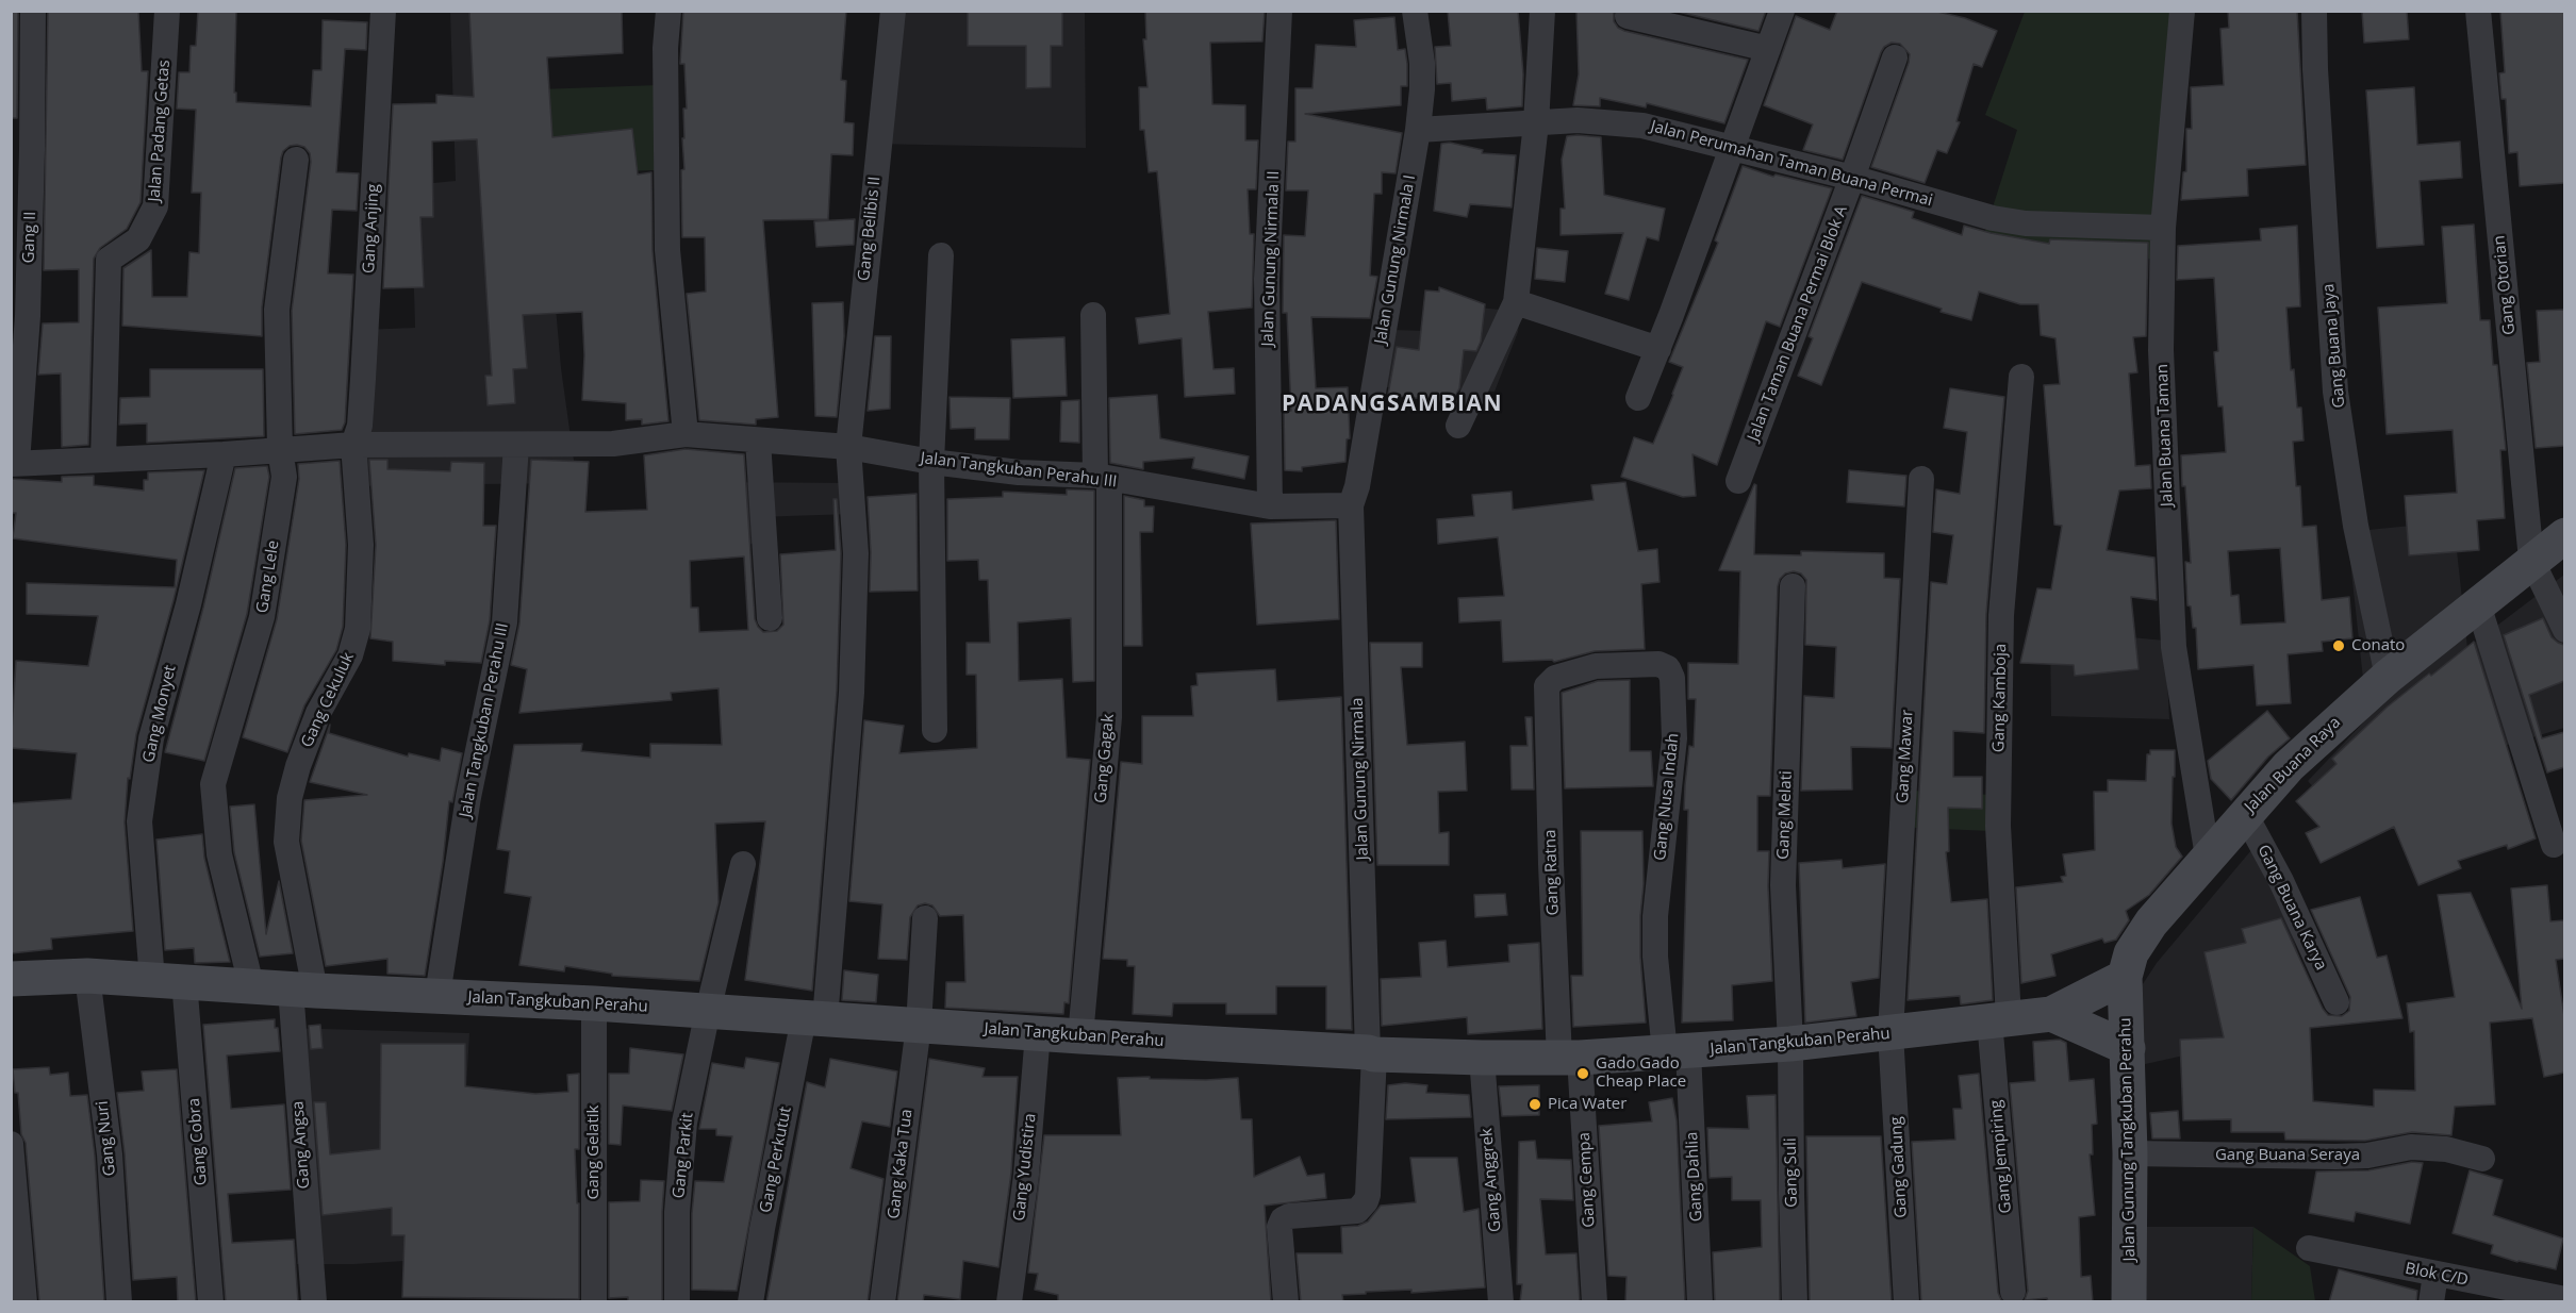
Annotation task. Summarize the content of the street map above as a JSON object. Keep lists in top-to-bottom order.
{
  "streets": {
    "street": [
      "Jalan Padang Getas",
      "Jalan Perumahan Taman Buana Permai",
      "Gang Anjing",
      "Gang Belibis II",
      "Gang II",
      "Jalan Gunung Nirmala II",
      "Jalan Gunung Nirmala I",
      "Gang Otorian",
      "Jalan Taman Buana Permai Blok A",
      "Gang Buana Jaya",
      "Jalan Buana Taman",
      "Jalan Tangkuban Perahu III",
      "Gang Lele",
      "Gang Kamboja",
      "Gang Cekuluk",
      "Gang Monyet",
      "Gang Mawar",
      "Gang Gagak",
      "Jalan Buana Raya",
      "Jalan Gunung Nirmala",
      "Gang Nusa Indah",
      "Gang Melati",
      "Gang Ratna",
      "Gang Buana Karya",
      "Jalan Tangkuban Perahu",
      "Gang Nuri",
      "Jalan Gunung Tangkuban Perahu",
      "Gang Cobra",
      "Gang Angsa",
      "Gang Gelatik",
      "Gang Parkit",
      "Gang Buana Seraya",
      "Gang Jempiring",
      "Gang Perkutut",
      "Gang Kaka Tua",
      "Gang Yudistira",
      "Gang Gadung",
      "Gang Suli",
      "Gang Dahlia",
      "Gang Anggrek",
      "Gang Cempa",
      "Blok C/D"
    ]
  },
  "crossings": [
    ["Jalan Padang Getas", "Jalan Tangkuban Perahu III"],
    ["Jalan Perumahan Taman Buana Permai", "Jalan Gunung Nirmala I"],
    ["Jalan Perumahan Taman Buana Permai", "Jalan Taman Buana Permai Blok A"],
    ["Jalan Perumahan Taman Buana Permai", "Jalan Buana Taman"],
    ["Gang Anjing", "Jalan Tangkuban Perahu III"],
    ["Gang Anjing", "Gang Cekuluk"],
    ["Gang Belibis II", "Jalan Tangkuban Perahu III"],
    ["Gang Belibis II", "Jalan Tangkuban Perahu"],
    ["Gang Belibis II", "Gang Perkutut"],
    ["Gang II", "Jalan Tangkuban Perahu III"],
    ["Jalan Gunung Nirmala II", "Jalan Tangkuban Perahu III"],
    ["Jalan Gunung Nirmala I", "Jalan Tangkuban Perahu III"],
    ["Jalan Gunung Nirmala I", "Jalan Gunung Nirmala"],
    ["Gang Otorian", "Jalan Buana Raya"],
    ["Gang Buana Jaya", "Jalan Buana Raya"],
    ["Jalan Buana Taman", "Jalan Buana Raya"],
    ["Jalan Tangkuban Perahu III", "Gang Lele"],
    ["Jalan Tangkuban Perahu III", "Gang Cekuluk"],
    ["Jalan Tangkuban Perahu III", "Gang Monyet"],
    ["Jalan Tangkuban Perahu III", "Gang Gagak"],
    ["Jalan Tangkuban Perahu III", "Jalan Gunung Nirmala"],
    ["Jalan Tangkuban Perahu III", "Jalan Tangkuban Perahu"],
    ["Gang Lele", "Jalan Tangkuban Perahu"],
    ["Gang Kamboja", "Jalan Tangkuban Perahu"],
    ["Gang Kamboja", "Gang Jempiring"],
    ["Gang Cekuluk", "Jalan Tangkuban Perahu"],
    ["Gang Cekuluk", "Gang Angsa"],
    ["Gang Monyet", "Jalan Tangkuban Perahu"],
    ["Gang Monyet", "Gang Cobra"],
    ["Gang Mawar", "Jalan Tangkuban Perahu"],
    ["Gang Mawar", "Gang Gadung"],
    ["Gang Gagak", "Jalan Tangkuban Perahu"],
    ["Jalan Buana Raya", "Gang Buana Karya"],
    ["Jalan Buana Raya", "Jalan Gunung Tangkuban Perahu"],
    ["Jalan Gunung Nirmala", "Jalan Tangkuban Perahu"],
    ["Gang Nusa Indah", "Gang Ratna"],
    ["Gang Nusa Indah", "Jalan Tangkuban Perahu"],
    ["Gang Nusa Indah", "Gang Dahlia"],
    ["Gang Melati", "Jalan Tangkuban Perahu"],
    ["Gang Melati", "Gang Suli"],
    ["Gang Ratna", "Jalan Tangkuban Perahu"],
    ["Gang Ratna", "Gang Cempa"],
    ["Jalan Tangkuban Perahu", "Gang Nuri"],
    ["Jalan Tangkuban Perahu", "Jalan Gunung Tangkuban Perahu"],
    ["Jalan Tangkuban Perahu", "Gang Cobra"],
    ["Jalan Tangkuban Perahu", "Gang Angsa"],
    ["Jalan Tangkuban Perahu", "Gang Gelatik"],
    ["Jalan Tangkuban Perahu", "Gang Parkit"],
    ["Jalan Tangkuban Perahu", "Gang Jempiring"],
    ["Jalan Tangkuban Perahu", "Gang Perkutut"],
    ["Jalan Tangkuban Perahu", "Gang Kaka Tua"],
    ["Jalan Tangkuban Perahu", "Gang Yudistira"],
    ["Jalan Tangkuban Perahu", "Gang Gadung"],
    ["Jalan Tangkuban Perahu", "Gang Suli"],
    ["Jalan Tangkuban Perahu", "Gang Dahlia"],
    ["Jalan Tangkuban Perahu", "Gang Anggrek"],
    ["Jalan Tangkuban Perahu", "Gang Cempa"],
    ["Jalan Gunung Tangkuban Perahu", "Gang Buana Seraya"]
  ],
  "districts": ["PADANGSAMBIAN"],
  "places": ["Conato", "Gado Gado Cheap Place", "Pica Water"]
}
